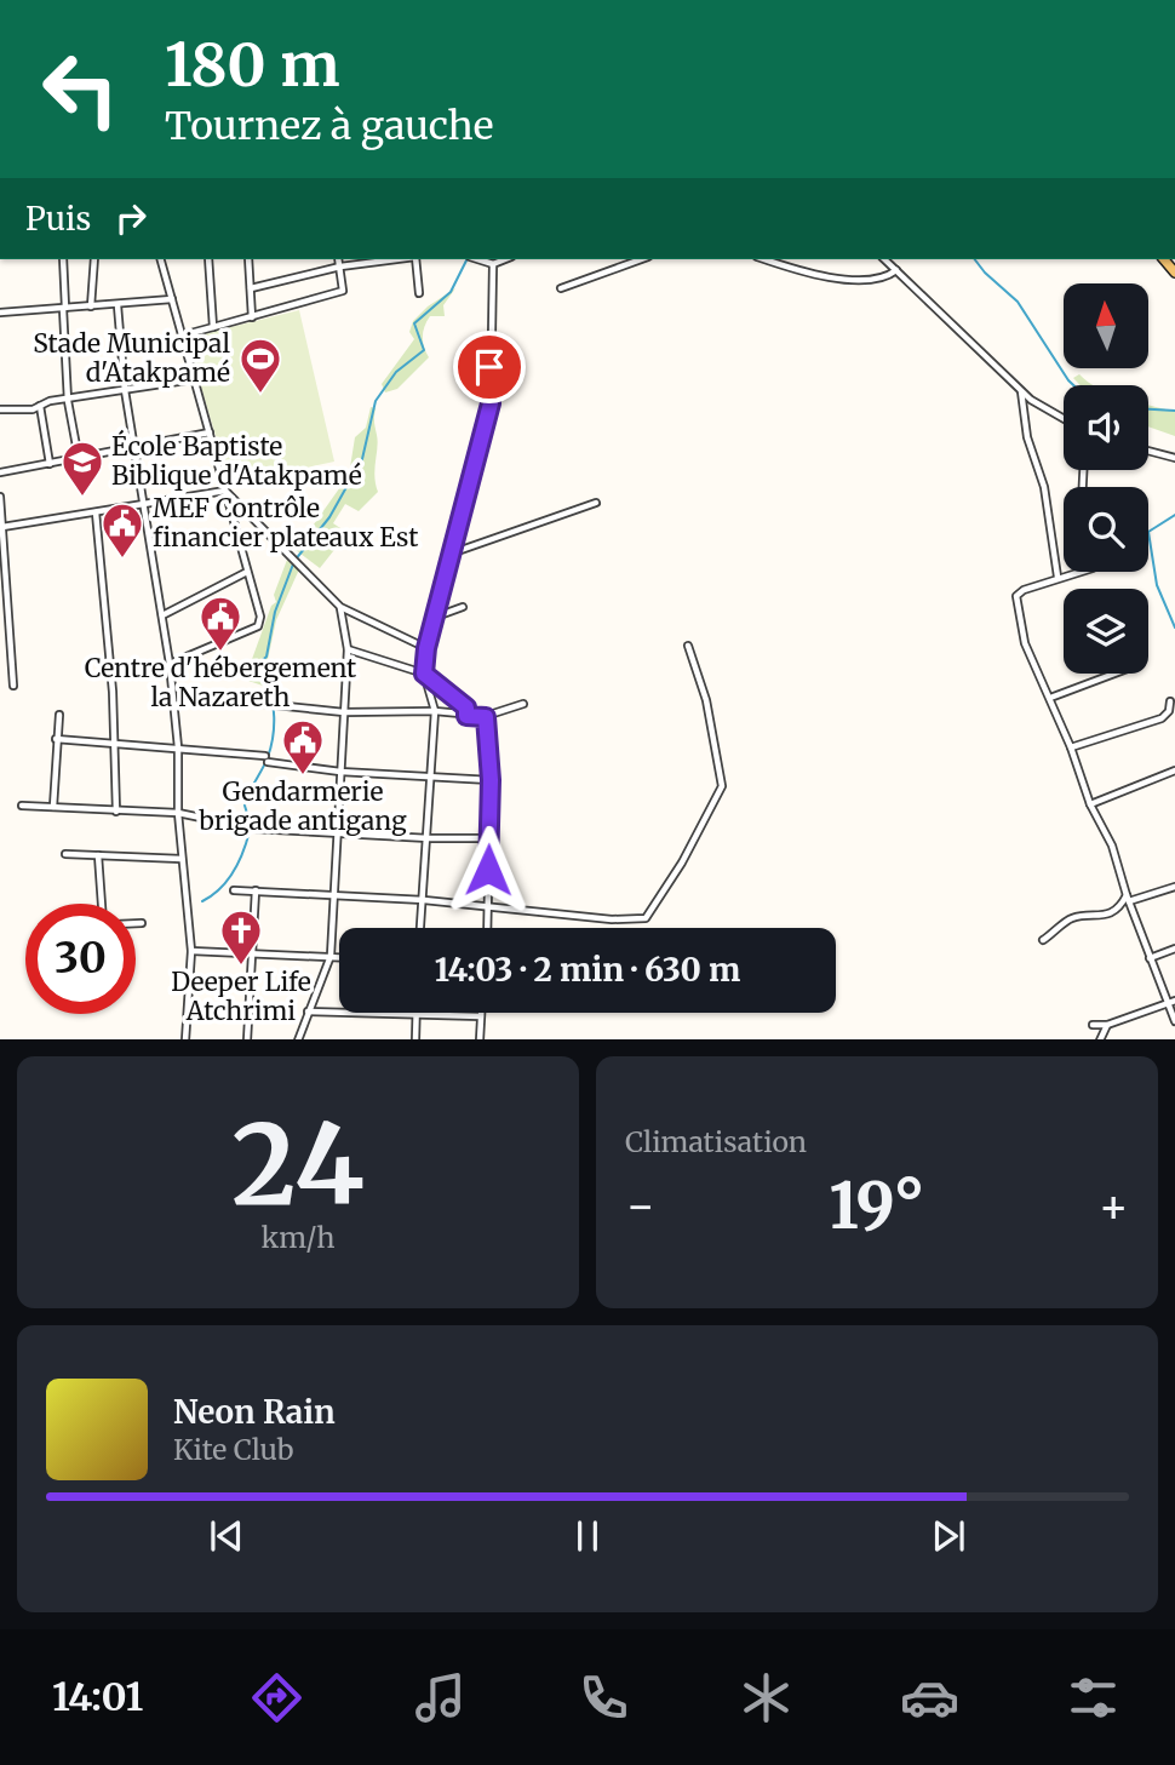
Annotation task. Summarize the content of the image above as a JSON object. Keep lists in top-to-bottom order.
{
  "places": {
    "sports": ["Stade Municipal d'Atakpamé"],
    "school or university": ["École Baptiste Biblique d'Atakpamé"],
    "public building": ["MEF Contrôle financier plateaux Est", "Centre d'hébergement la Nazareth", "Gendarmerie brigade antigang"],
    "church": ["Deeper Life Atchrimi"]
  },
  "north": "top",
  "page": {
    "turn": ["180 m", "Tournez à gauche"],
    "then": "Puis",
    "limit": "30",
    "trip": "14:03 · 2 min · 630 m",
    "tile": [
      ["24", "km/h"],
      "Climatisation"
    ],
    "heat": ["−", "19°", "+"],
    "song": ["Neon Rain", "Kite Club"],
    "tabs": "14:01"
  }
}
